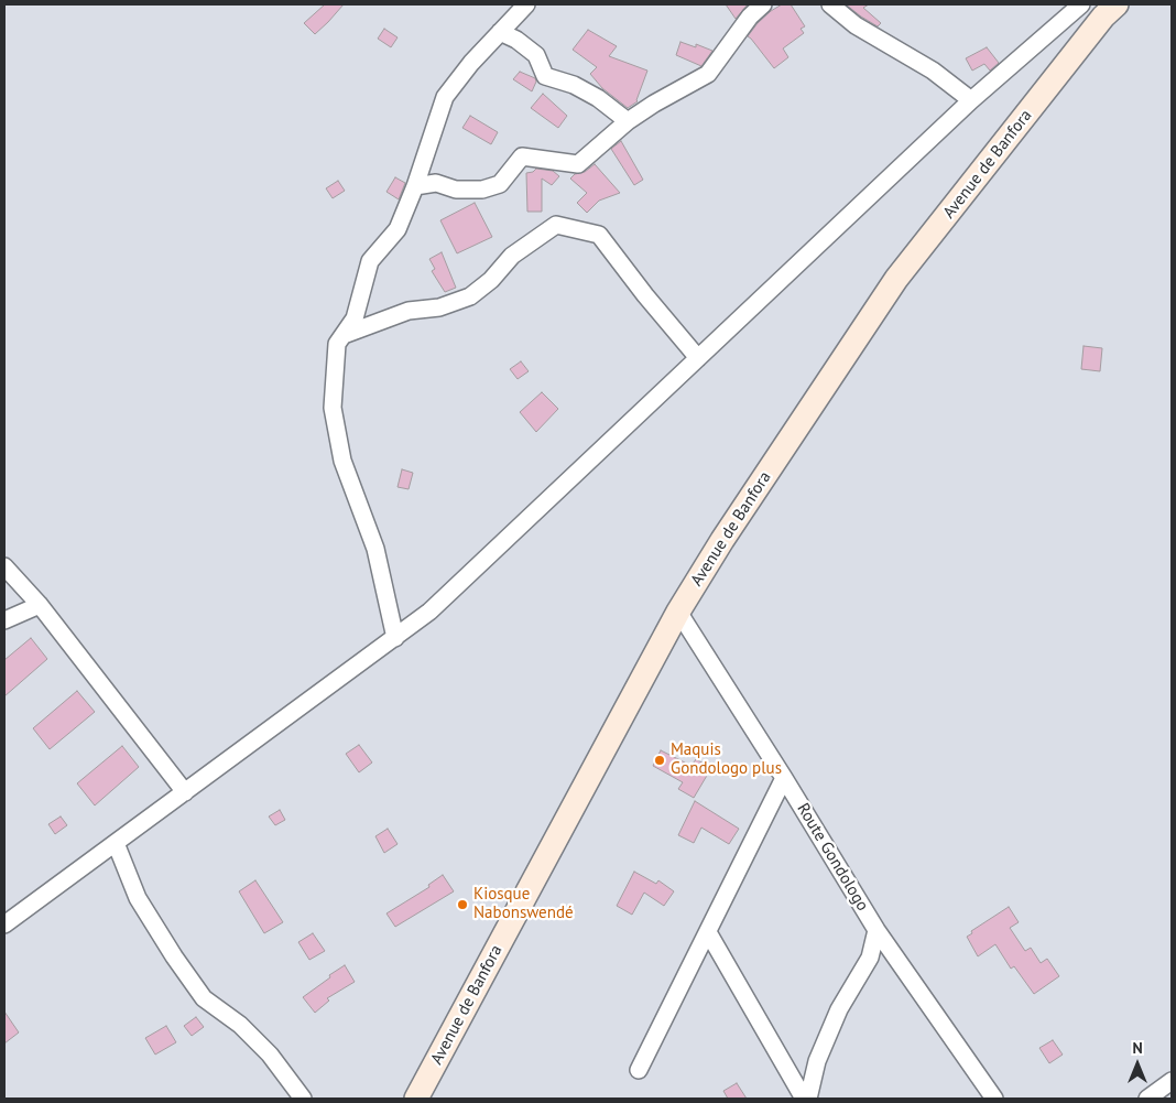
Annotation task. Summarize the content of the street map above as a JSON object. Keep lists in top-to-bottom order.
{
  "streets": {
    "main road": ["Avenue de Banfora"],
    "street": ["Route Gondologo"]
  },
  "crossings": [
    ["Avenue de Banfora", "Route Gondologo"]
  ],
  "places": ["Maquis Gondologo plus", "Kiosque Nabonswendé"],
  "north": "top"
}
